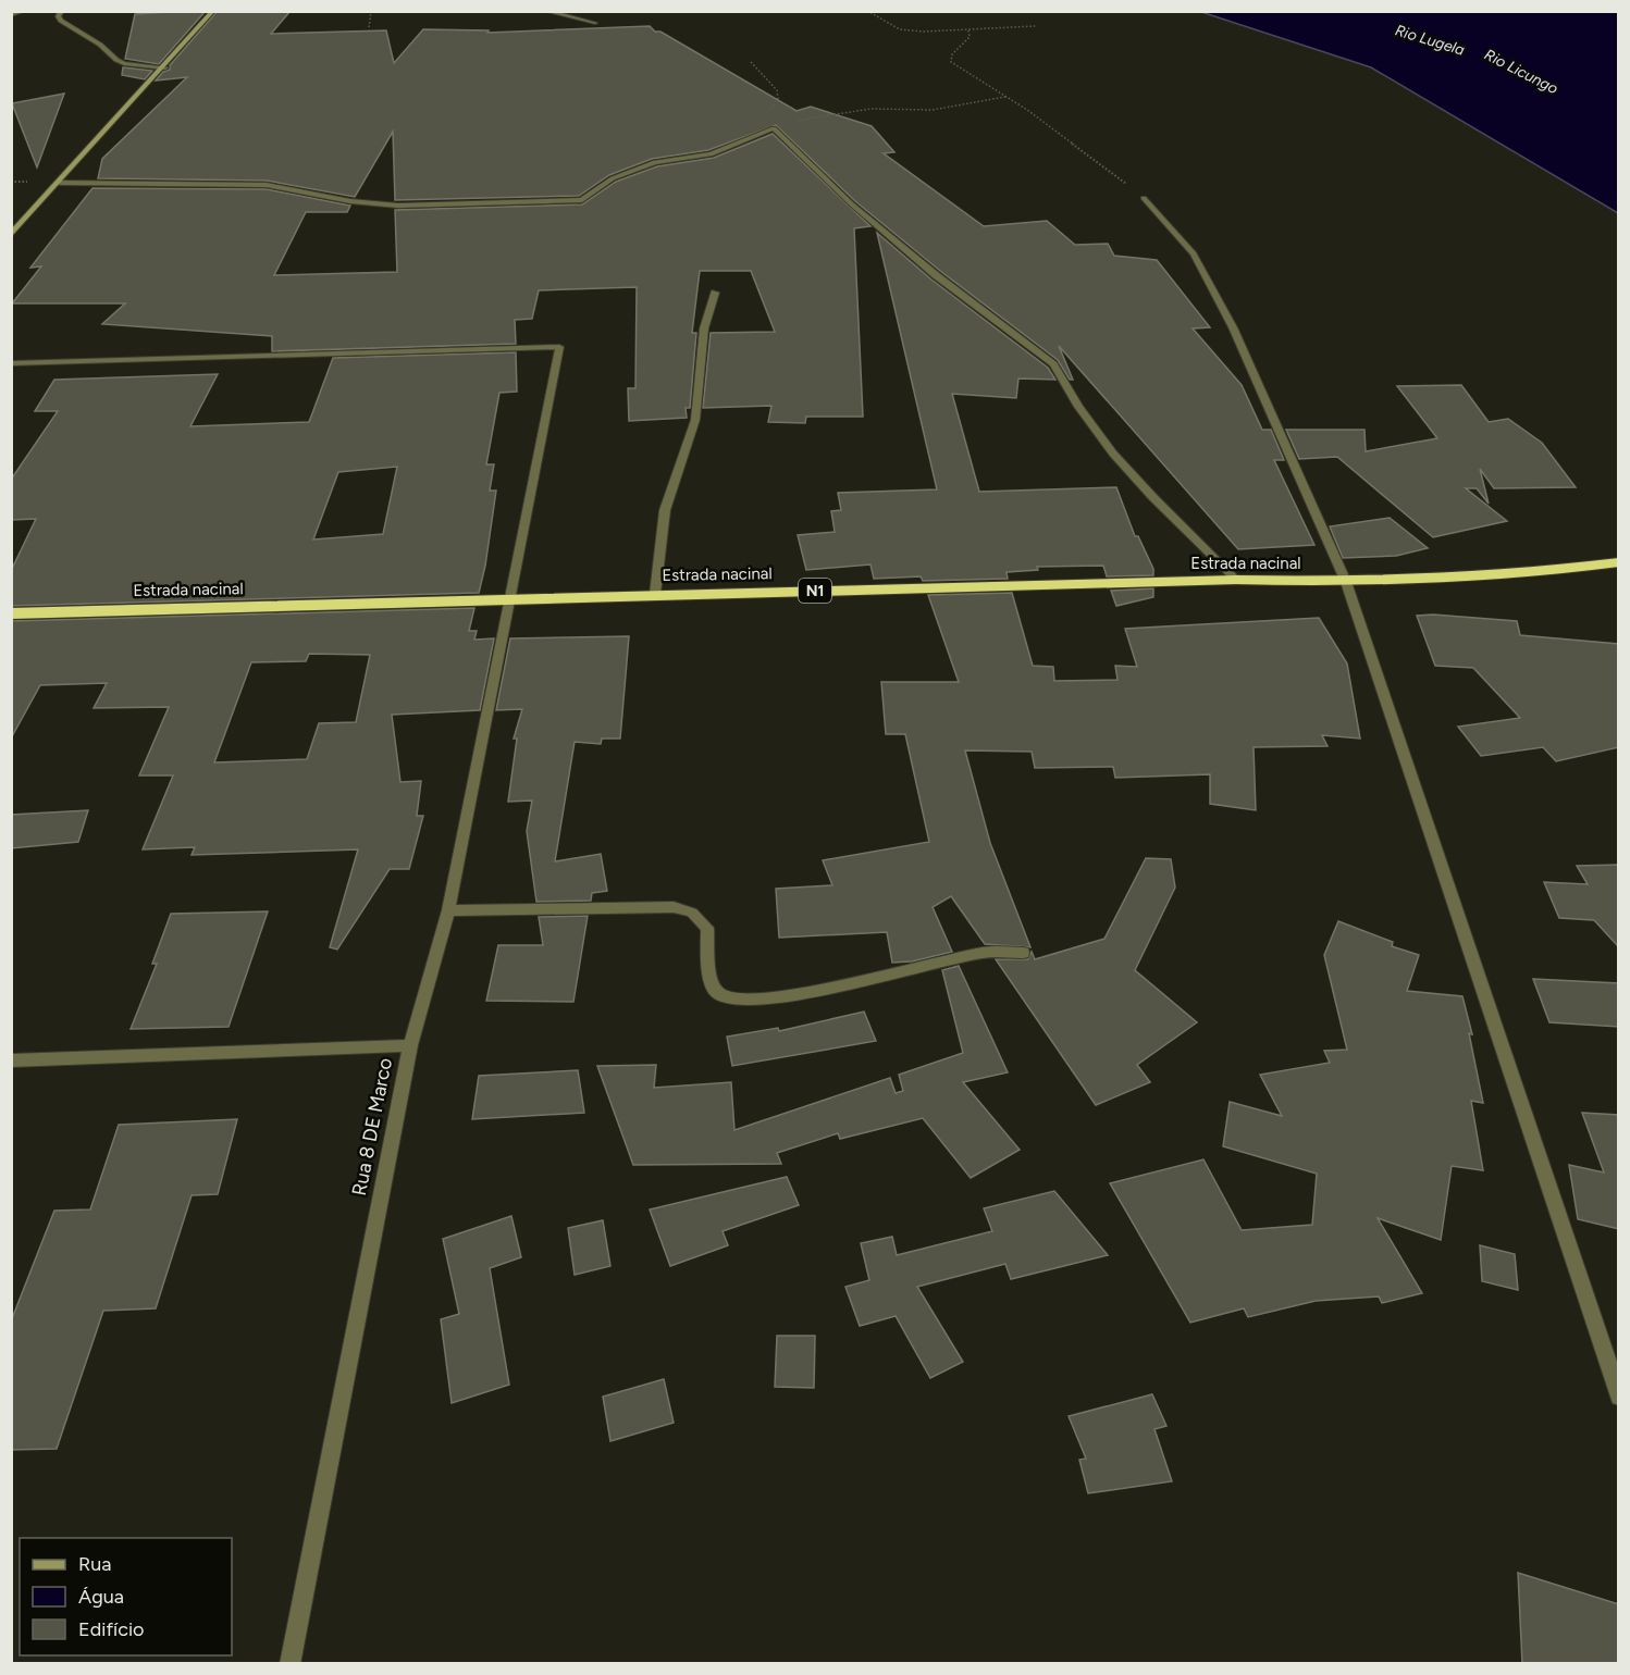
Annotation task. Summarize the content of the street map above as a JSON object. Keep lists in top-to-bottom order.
{
  "streets": {
    "highway": ["Estrada nacinal", "N1"],
    "street": ["Rua 8 DE Marco"]
  },
  "crossings": [
    ["Estrada nacinal", "Rua 8 DE Marco"]
  ],
  "water": ["Rio Lugela", "Rio Licungo"],
  "legend": ["Rua", "Água", "Edifício"]
}
